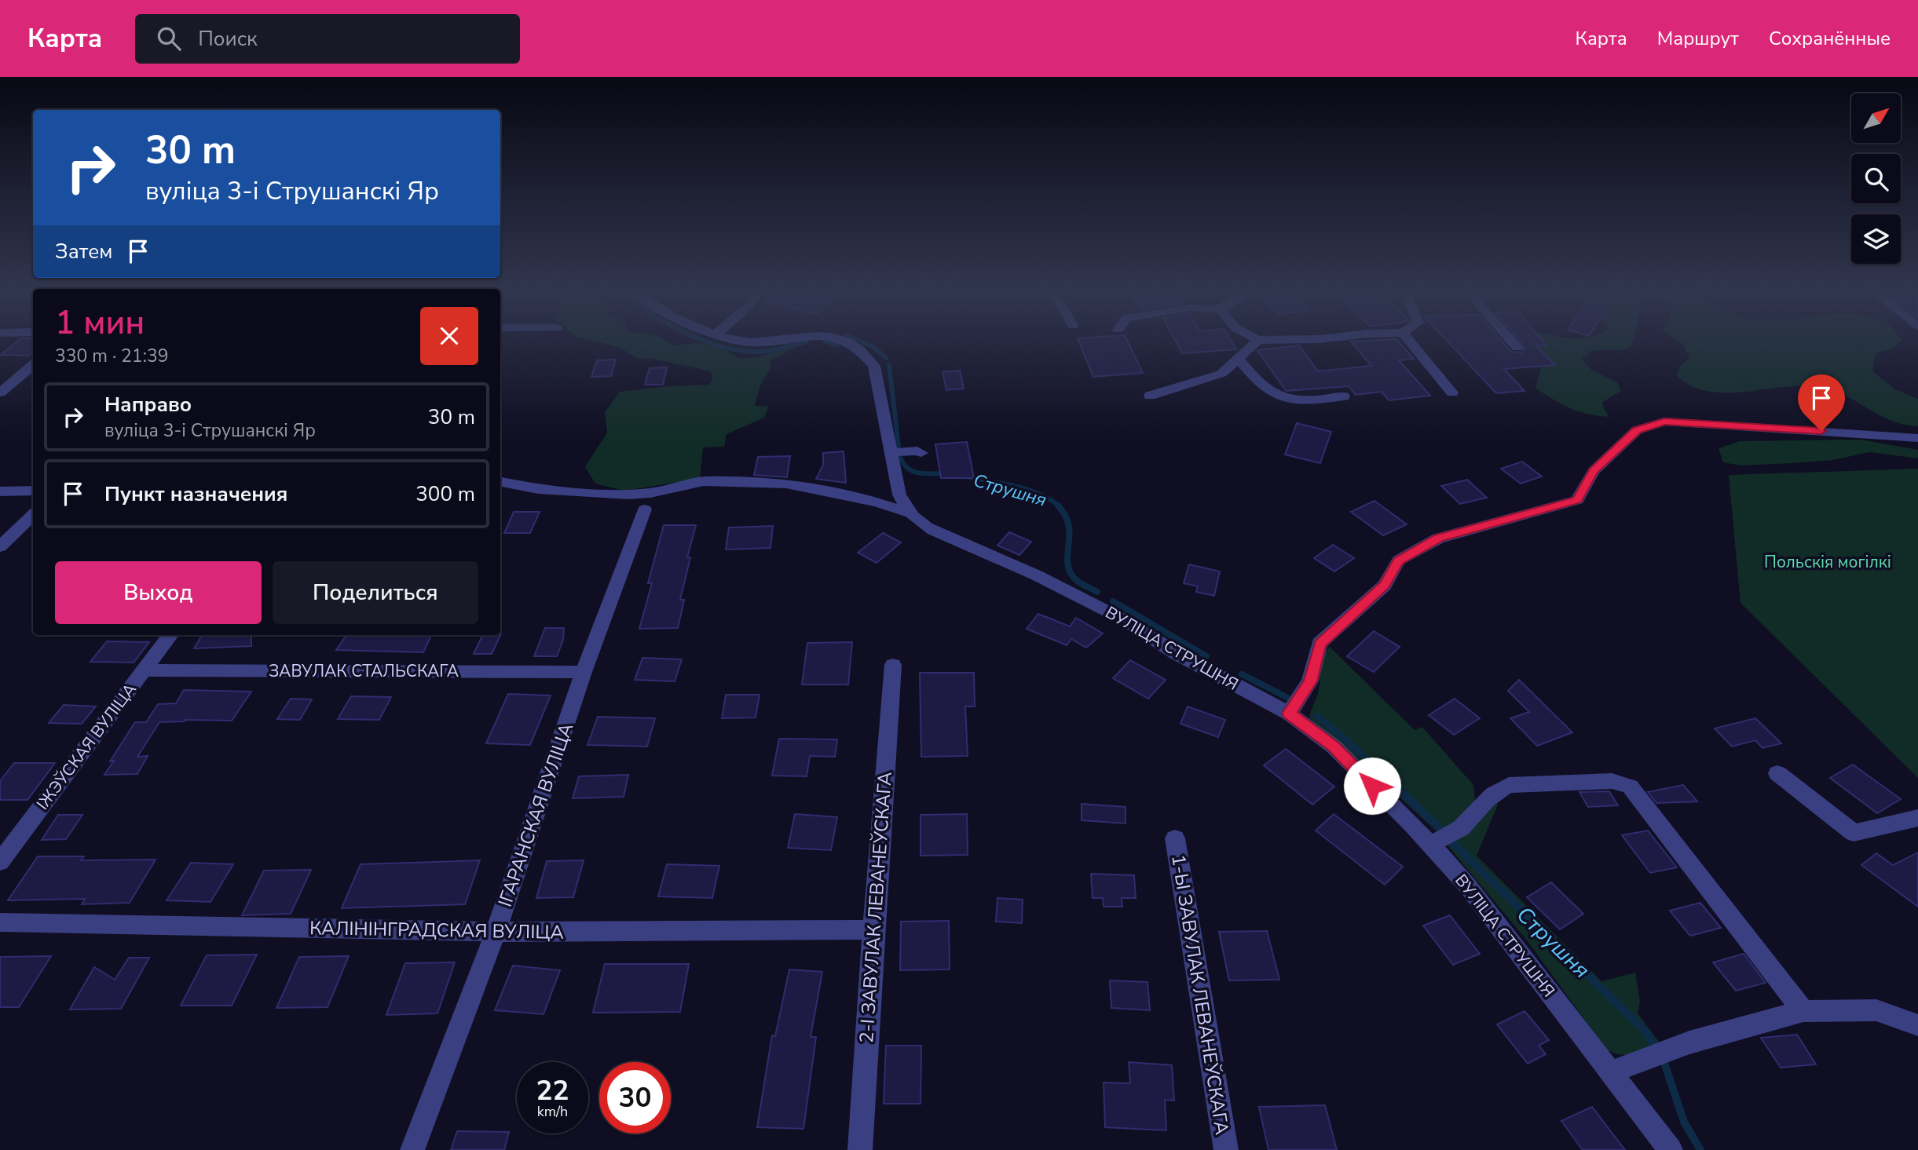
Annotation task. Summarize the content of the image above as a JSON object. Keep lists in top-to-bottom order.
{
  "streets": {
    "street": [
      "ВУЛІЦА СТРУШНЯ",
      "ЗАВУЛАК СТАЛЬСКАГА",
      "ІЖЭЎСКАЯ ВУЛІЦА",
      "ІГАРАНСКАЯ ВУЛІЦА",
      "2-І ЗАВУЛАК ЛЕВАНЕЎСКАГА",
      "КАЛІНІНГРАДСКАЯ ВУЛІЦА",
      "1-Ы ЗАВУЛАК ЛЕВАНЕЎСКАГА"
    ]
  },
  "crossings": [
    ["ЗАВУЛАК СТАЛЬСКАГА", "ІЖЭЎСКАЯ ВУЛІЦА"],
    ["ЗАВУЛАК СТАЛЬСКАГА", "ІГАРАНСКАЯ ВУЛІЦА"],
    ["ІГАРАНСКАЯ ВУЛІЦА", "КАЛІНІНГРАДСКАЯ ВУЛІЦА"],
    ["2-І ЗАВУЛАК ЛЕВАНЕЎСКАГА", "КАЛІНІНГРАДСКАЯ ВУЛІЦА"]
  ],
  "water": ["Струшня"],
  "parks": ["Польскія могілкі"],
  "north": "top right",
  "page": {
    "header": "Карта",
    "search": "Поиск",
    "nav": ["Карта", "Маршрут", "Сохранённые"],
    "turn": ["30 m", "вуліца 3-і Струшанскі Яр"],
    "then": "Затем",
    "heading": ["1 мин", "330 m · 21:39"],
    "list": [
      {
        "name": "Направо",
        "note": "вуліца 3-і Струшанскі Яр",
        "value": "30 m"
      },
      {
        "name": "Пункт назначения",
        "value": "300 m"
      }
    ],
    "buttons": ["Выход", "Поделиться"],
    "speed": "22 km/h",
    "limit": "30"
  }
}
